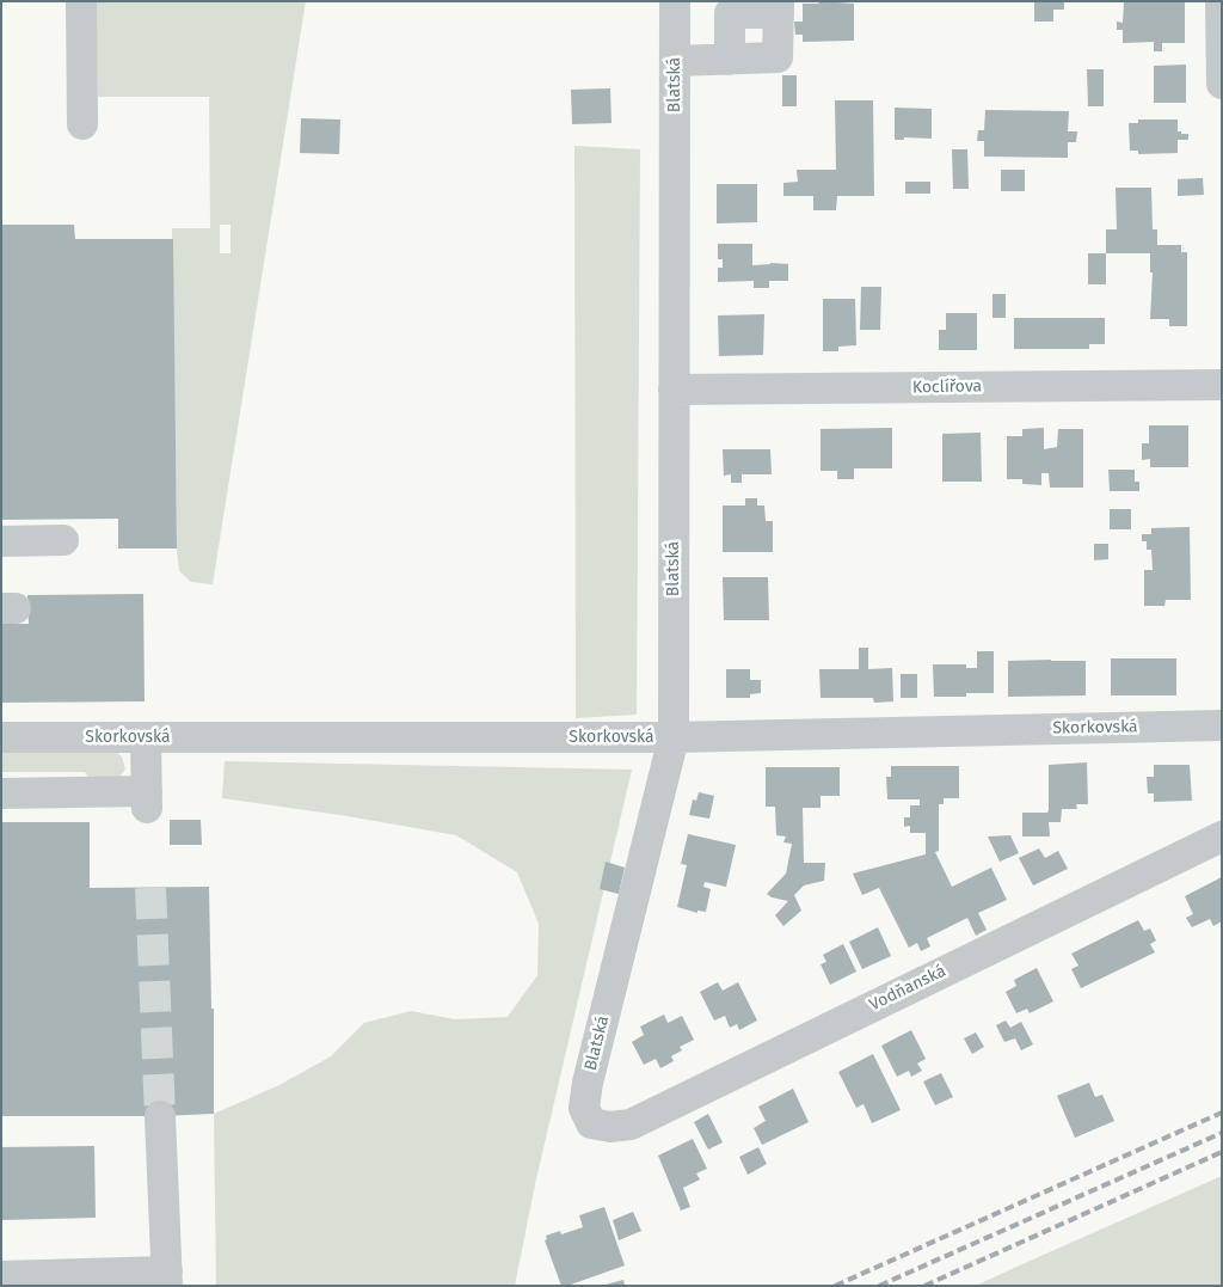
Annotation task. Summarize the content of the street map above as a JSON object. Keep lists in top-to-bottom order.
{
  "streets": {
    "street": [
      "Blatská",
      "Koclířova",
      "Skorkovská",
      "Vodňanská"
    ]
  },
  "crossings": [
    ["Blatská", "Koclířova"],
    ["Blatská", "Skorkovská"],
    ["Blatská", "Vodňanská"]
  ]
}
